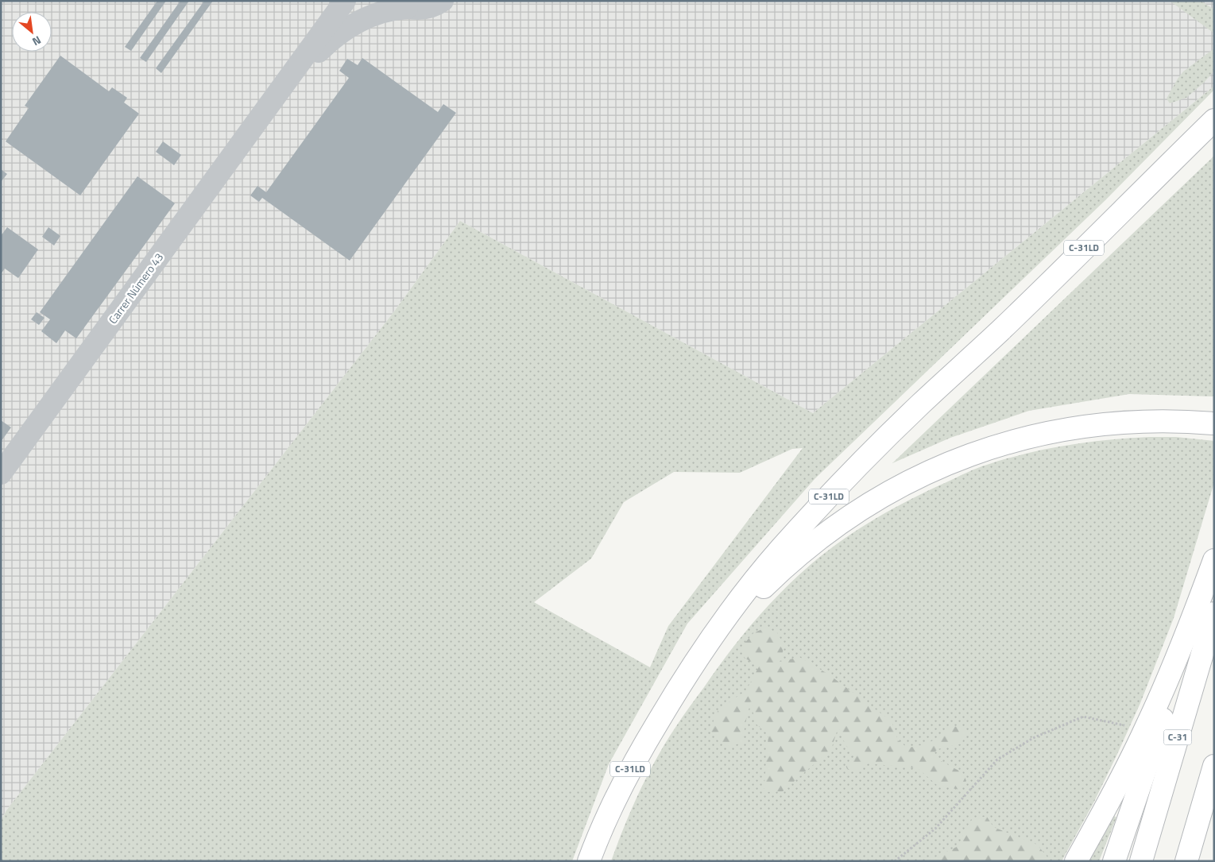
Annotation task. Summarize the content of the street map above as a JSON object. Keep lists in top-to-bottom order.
{
  "streets": {
    "highway": ["C-31LD", "C-31"],
    "street": ["Carrer Número 43"]
  },
  "north": "bottom right"
}
